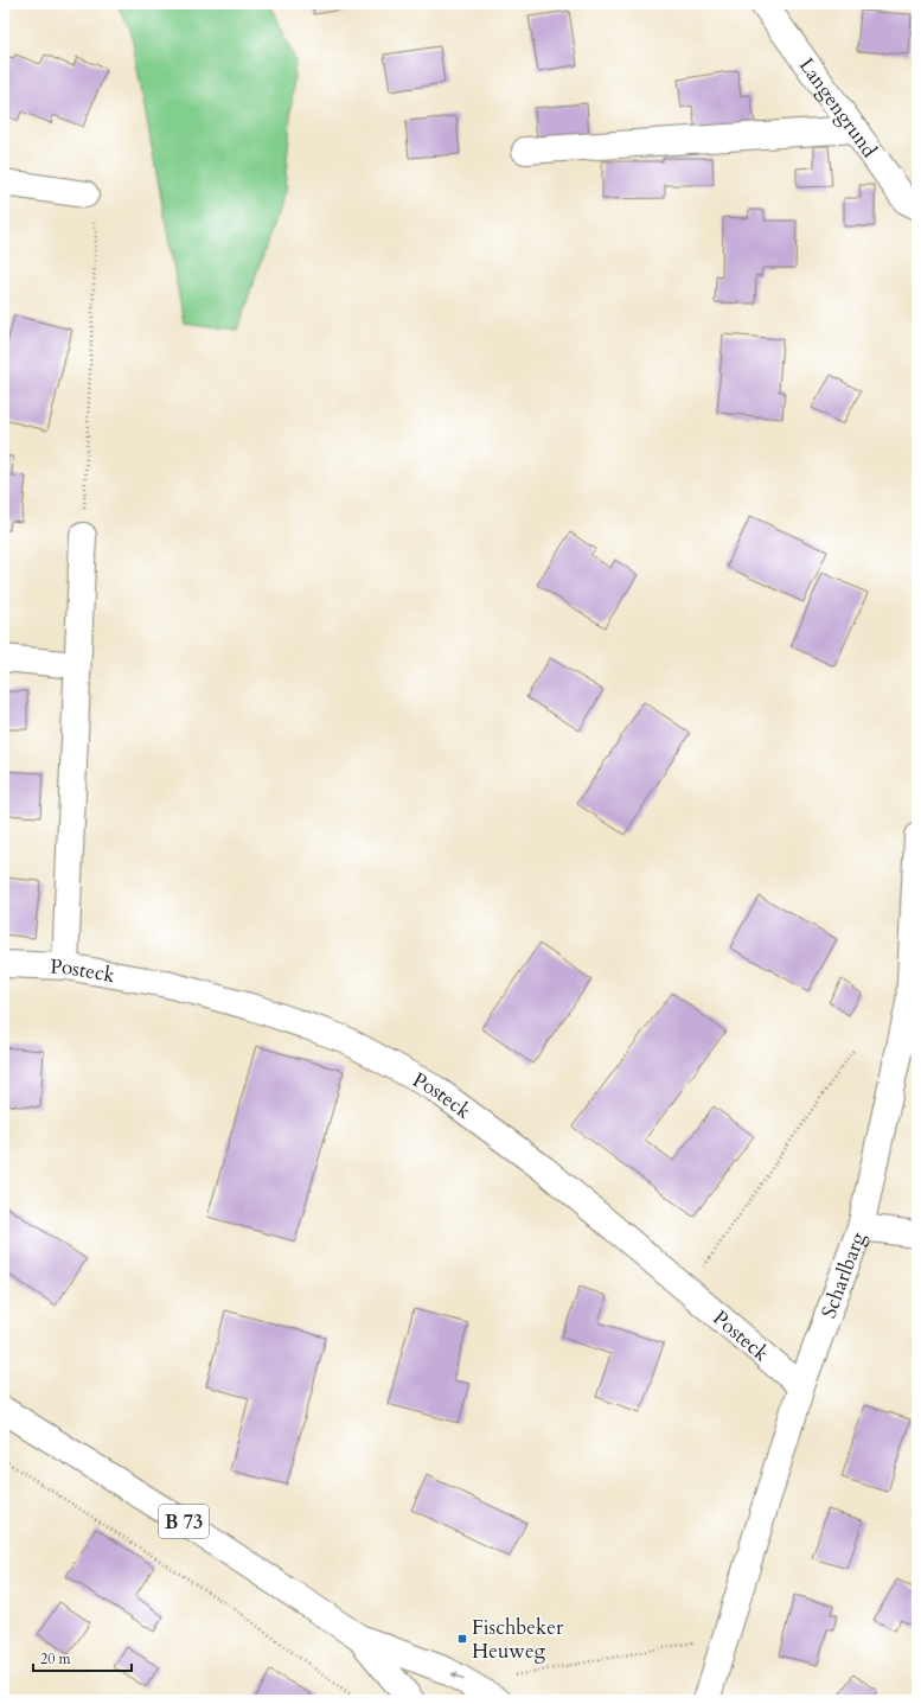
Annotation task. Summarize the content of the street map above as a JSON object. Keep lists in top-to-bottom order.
{
  "streets": {
    "street": [
      "Langengrund",
      "Posteck",
      "Scharlbarg",
      "B 73"
    ]
  },
  "crossings": [
    ["Posteck", "Scharlbarg"]
  ],
  "places": {
    "transit": ["Fischbeker Heuweg"]
  },
  "scale_bar": "20 m"
}
